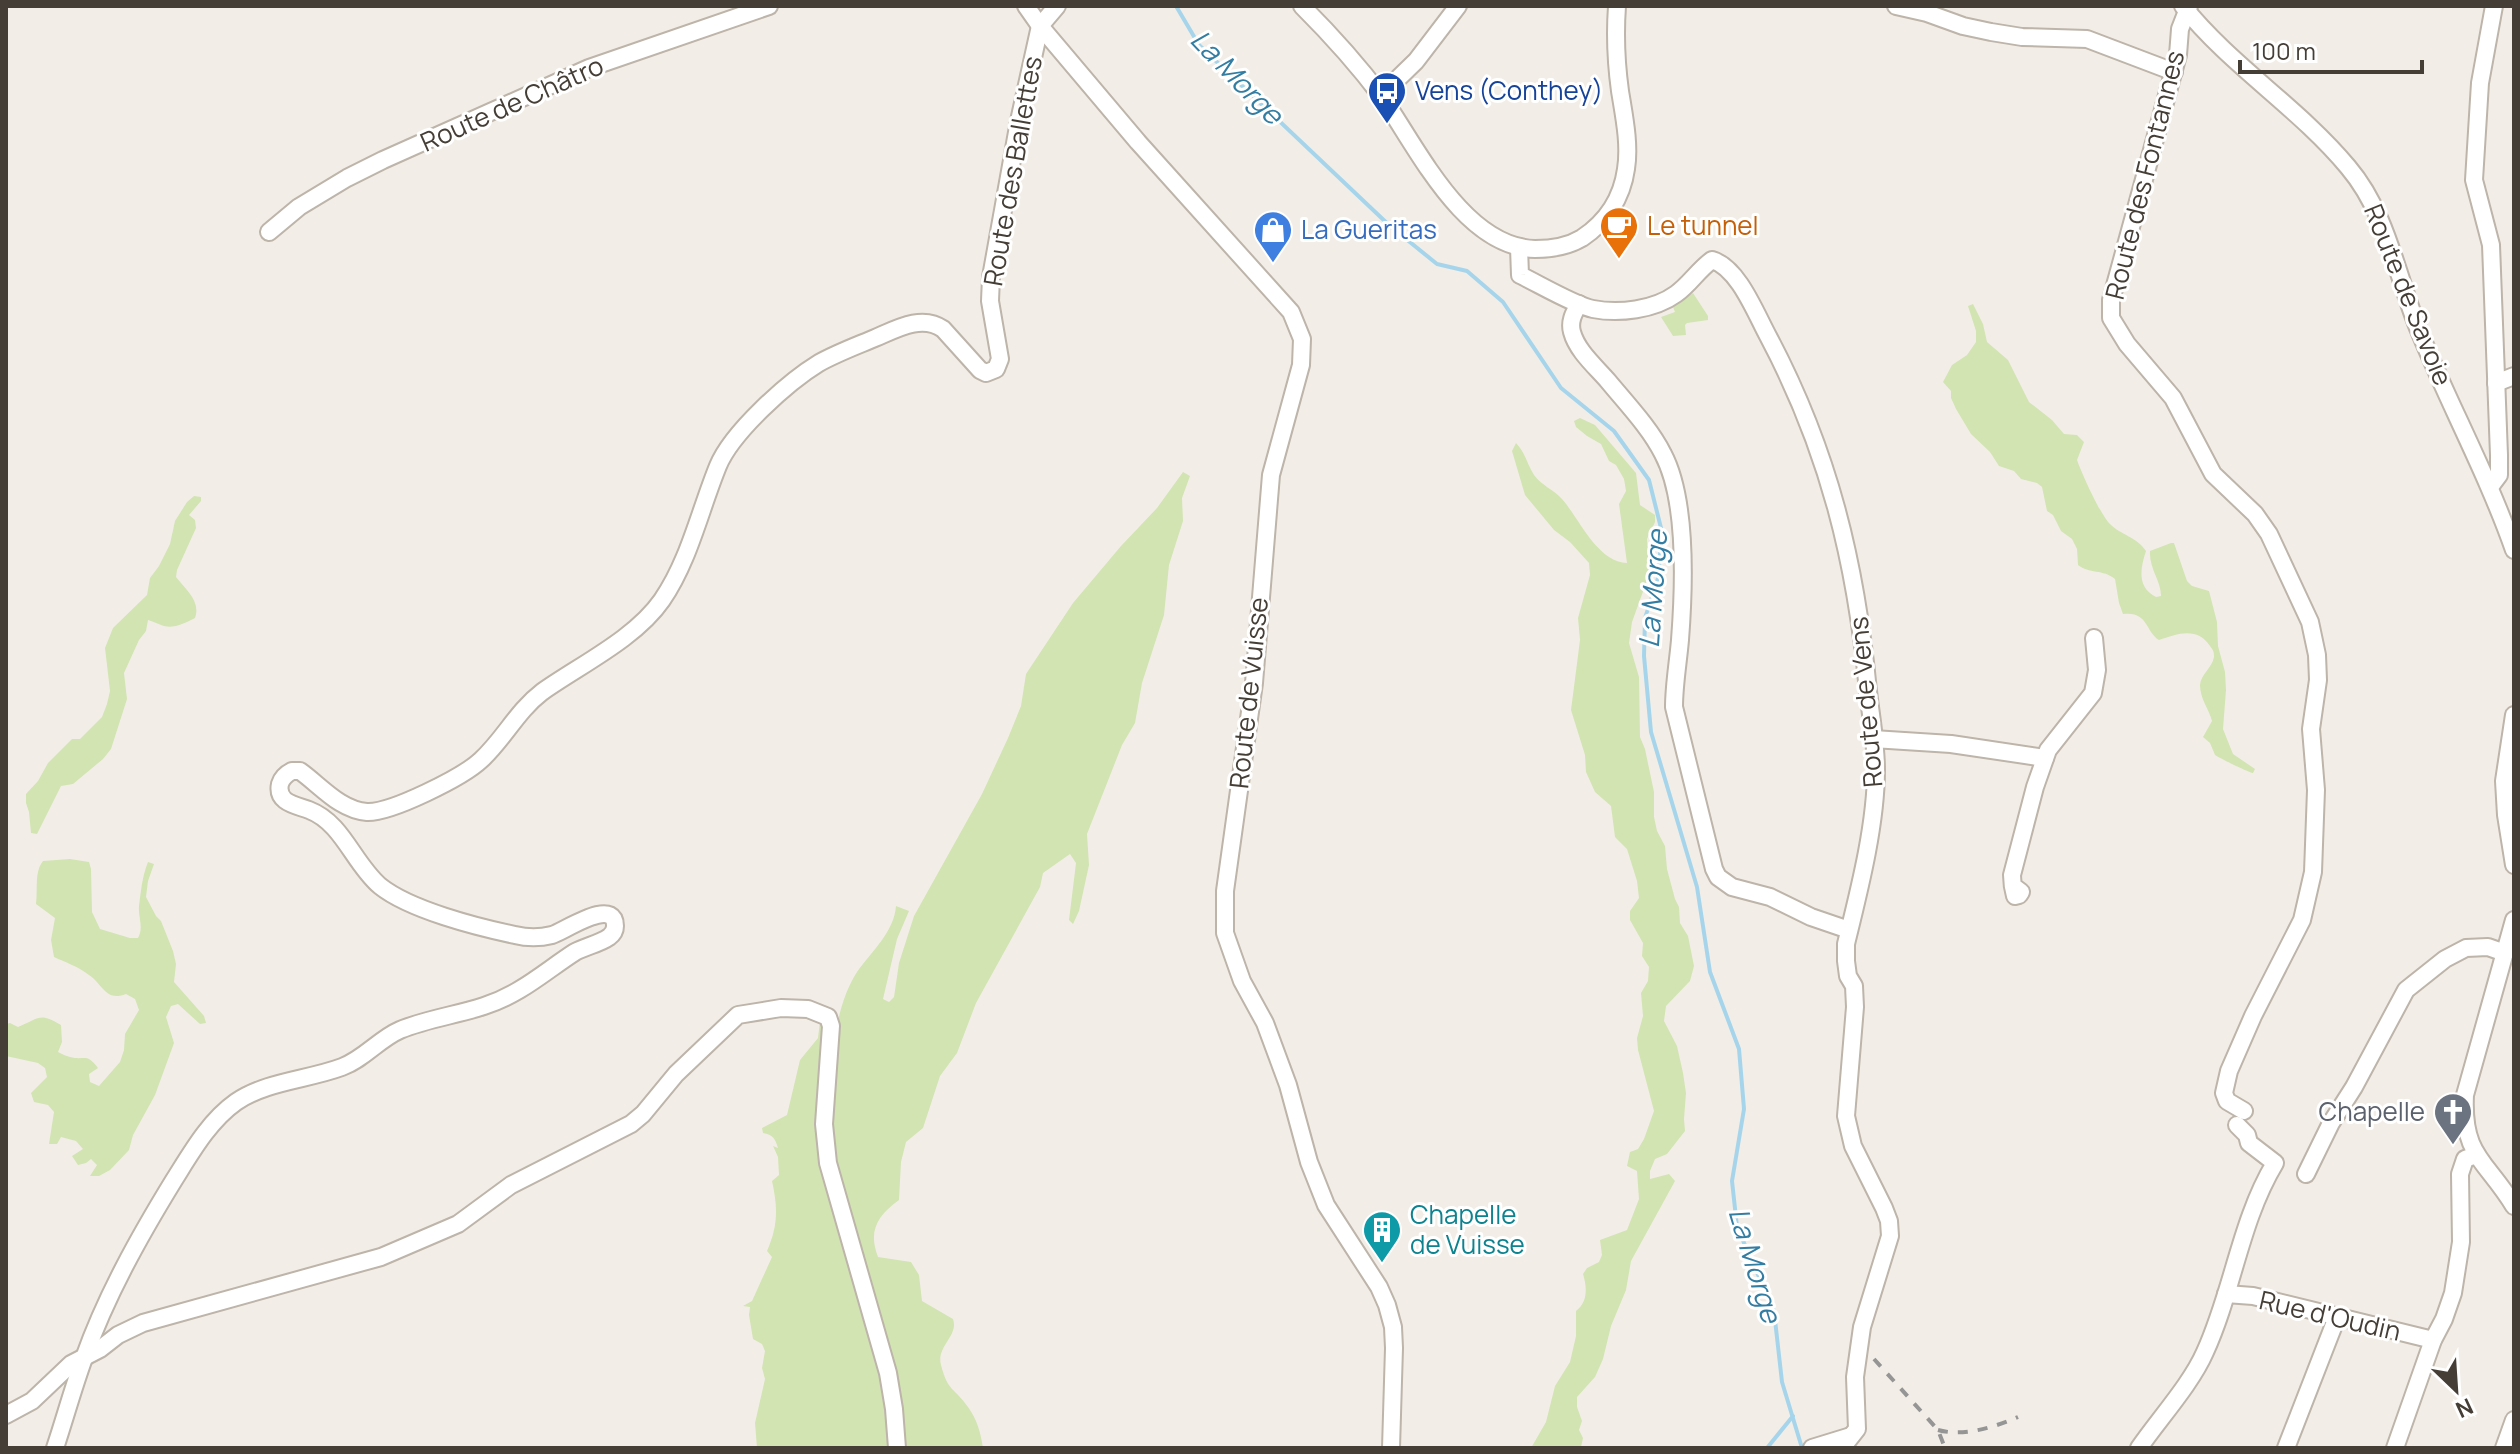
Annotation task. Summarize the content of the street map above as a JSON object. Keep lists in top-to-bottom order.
{
  "streets": {
    "street": [
      "Route de Châtro",
      "Route des Ballettes",
      "Route des Fontannes",
      "Route de Savoie",
      "Route de Vuisse",
      "Route de Vens",
      "Rue d'Oudin"
    ]
  },
  "crossings": [
    ["Route des Ballettes", "Route de Vuisse"],
    ["Route des Fontannes", "Route de Savoie"],
    ["Route des Fontannes", "Rue d'Oudin"]
  ],
  "water": ["La Morge"],
  "places": {
    "bus stop": ["Vens (Conthey)"],
    "cafe": ["Le tunnel"],
    "shop": ["La Gueritas"],
    "church": ["Chapelle"],
    "building": ["Chapelle de Vuisse"]
  },
  "scale_bar": "100 m",
  "north": "bottom right"
}
